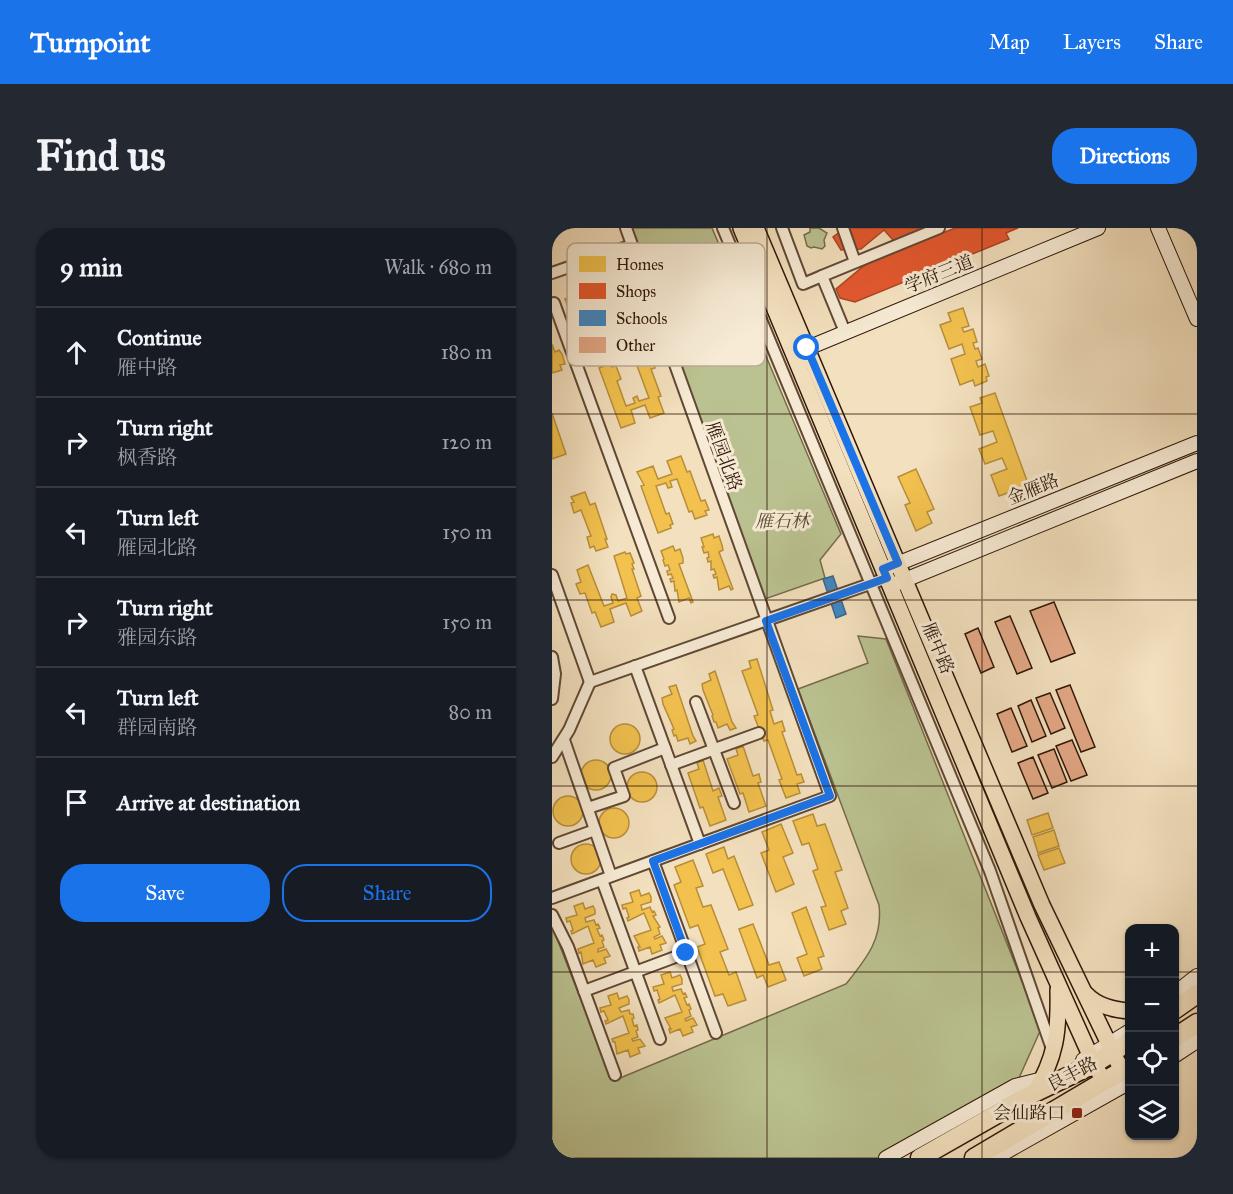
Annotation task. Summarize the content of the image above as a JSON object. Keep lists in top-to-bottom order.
{
  "streets": {
    "highway": ["良丰路"],
    "main road": ["雁中路"],
    "street": ["学府三道", "雁园北路", "金雁路"]
  },
  "crossings": [
    ["学府三道", "雁中路"],
    ["金雁路", "雁中路"],
    ["雁中路", "良丰路"]
  ],
  "parks": ["雁石林"],
  "places": {
    "transit": ["会仙路口"]
  },
  "legend": [
    "Homes",
    "Shops",
    "Schools",
    "Other"
  ],
  "page": {
    "header": "Turnpoint",
    "nav": ["Map", "Layers", "Share"],
    "buttons": [
      "Directions",
      ["Save", "Share"]
    ],
    "title": "Find us",
    "heading": ["9 min", "Walk · 680 m"],
    "list": [
      ["Continue", "雁中路", "180 m"],
      ["Turn right", "枫香路", "120 m"],
      ["Turn left", "雁园北路", "150 m"],
      ["Turn right", "雅园东路", "150 m"],
      ["Turn left", "群园南路", "80 m"],
      "Arrive at destination"
    ],
    "map_buttons": ["+", "−"]
  }
}
